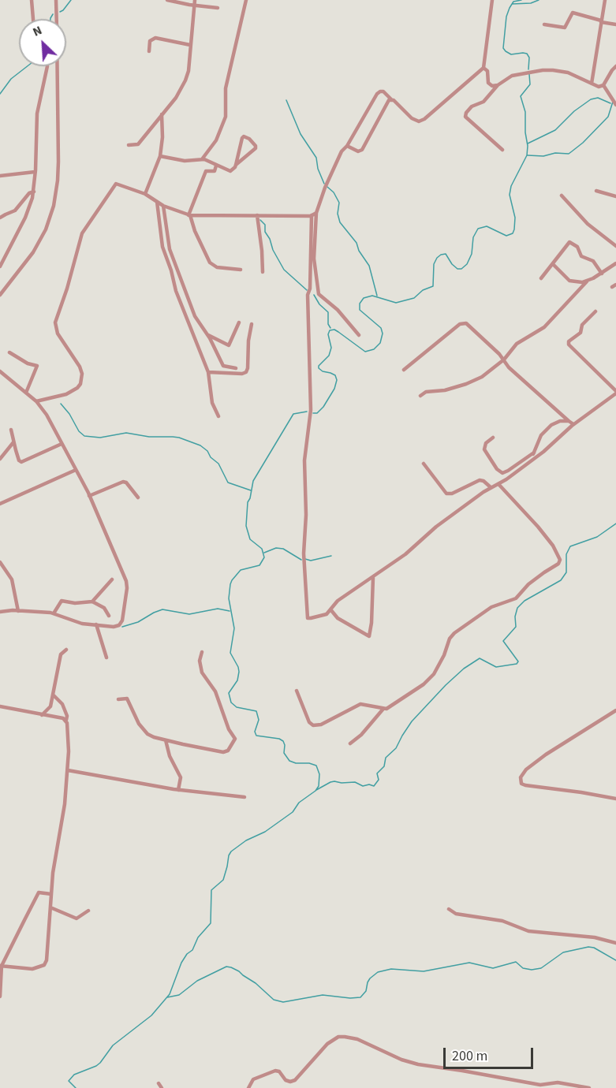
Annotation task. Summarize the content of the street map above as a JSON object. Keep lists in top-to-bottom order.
{
  "scale_bar": "200 m",
  "north": "top left"
}
